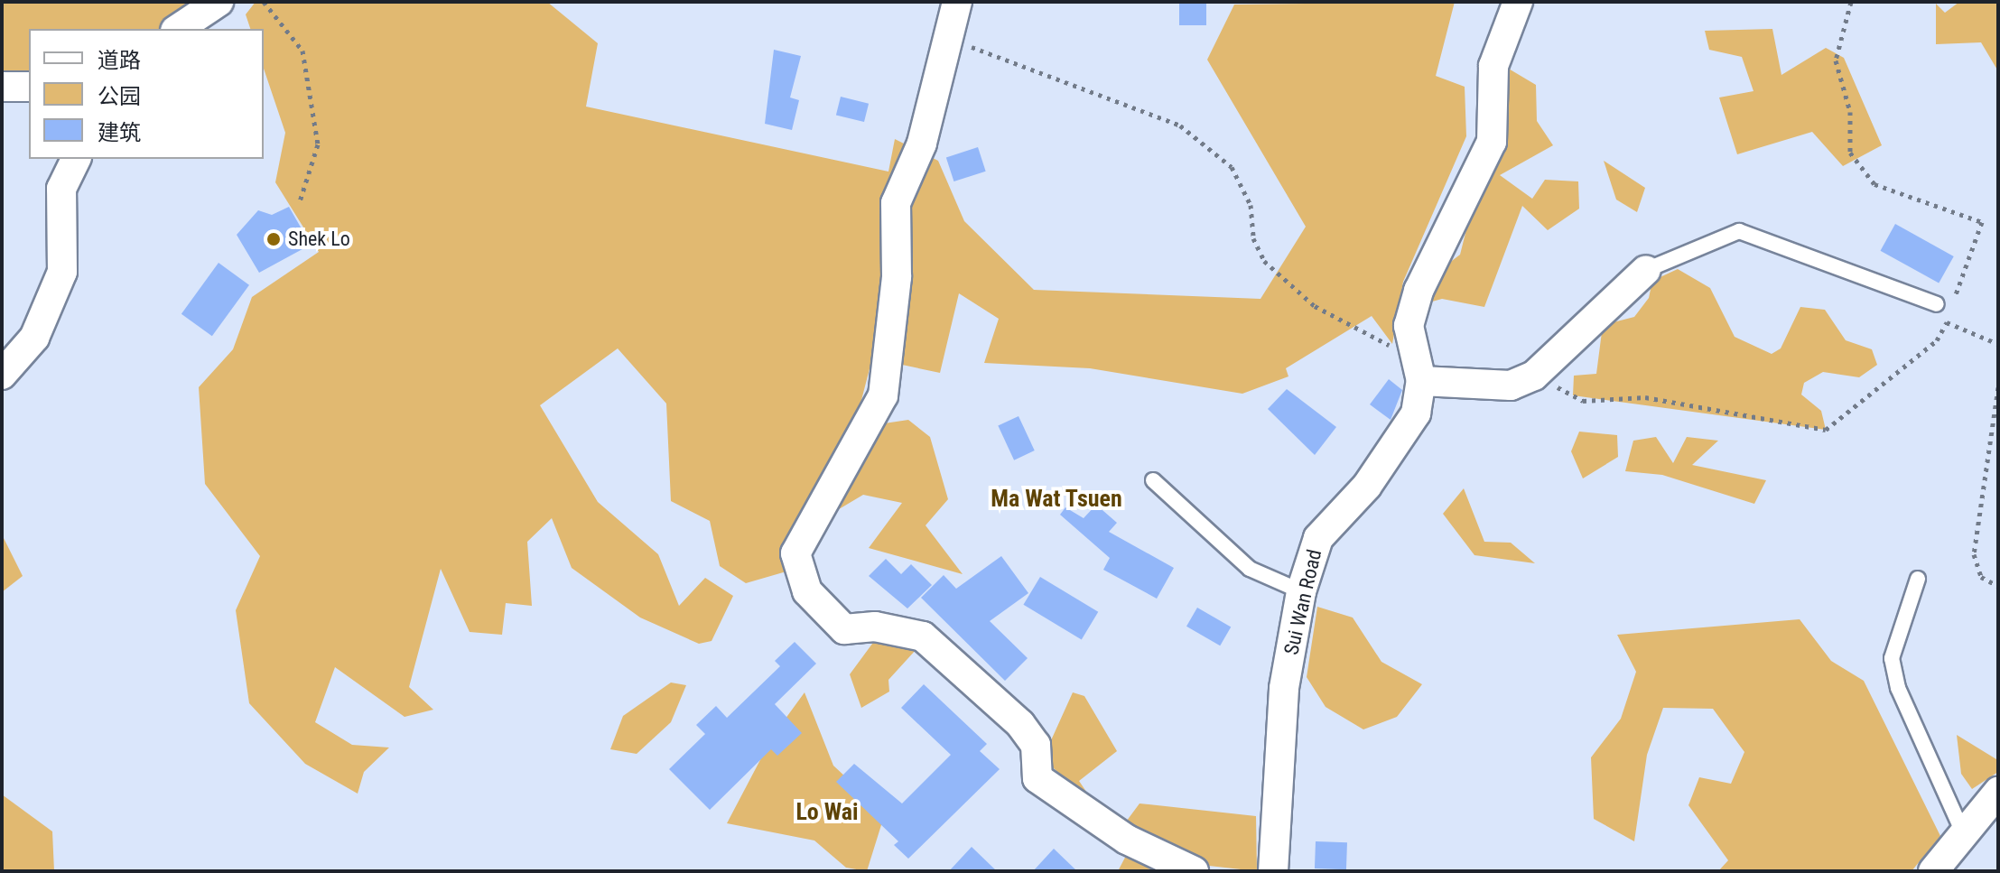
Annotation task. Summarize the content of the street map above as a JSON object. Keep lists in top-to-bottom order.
{
  "streets": {
    "street": ["Sui Wan Road"]
  },
  "districts": ["Ma Wat Tsuen", "Lo Wai"],
  "places": ["Shek Lo"],
  "legend": ["道路", "公园", "建筑"]
}
